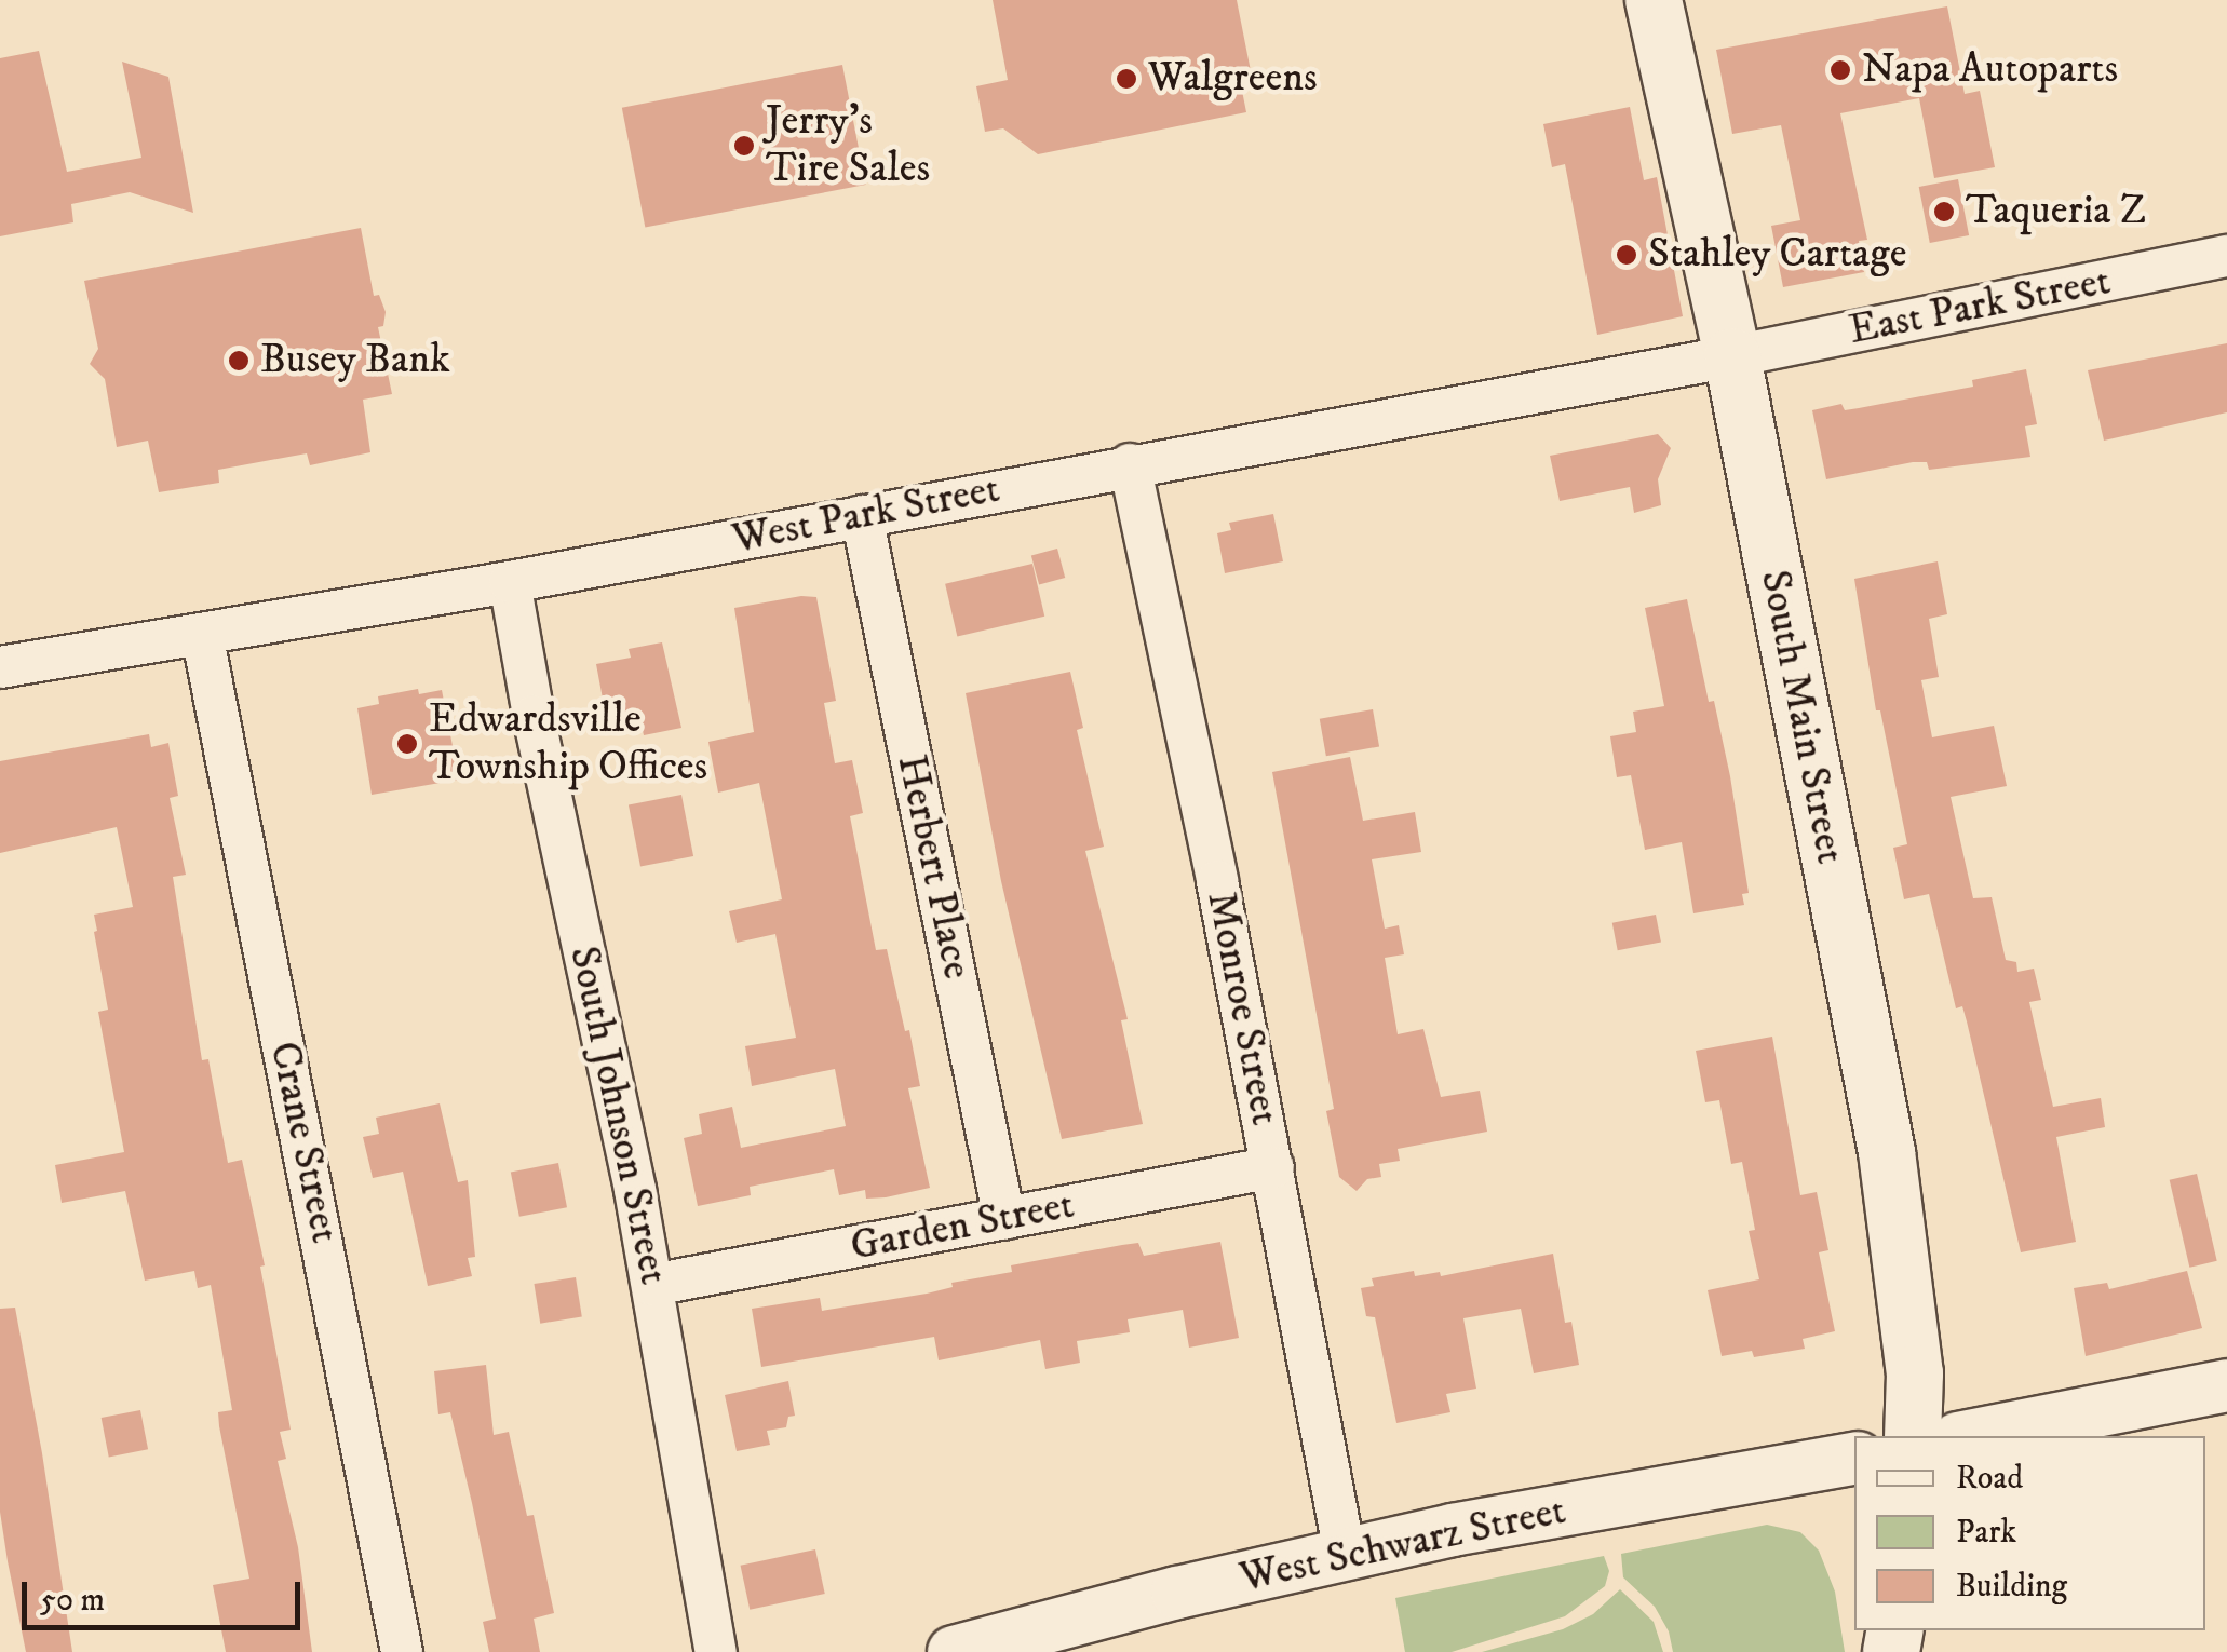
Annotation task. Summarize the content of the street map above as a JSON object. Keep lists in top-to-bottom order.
{
  "streets": {
    "main road": ["South Main Street"],
    "street": [
      "East Park Street",
      "West Park Street",
      "Herbert Place",
      "Monroe Street",
      "South Johnson Street",
      "Crane Street",
      "Garden Street",
      "West Schwarz Street"
    ]
  },
  "crossings": [
    ["East Park Street", "West Park Street"],
    ["East Park Street", "South Main Street"],
    ["West Park Street", "South Main Street"],
    ["West Park Street", "Herbert Place"],
    ["West Park Street", "Monroe Street"],
    ["West Park Street", "South Johnson Street"],
    ["West Park Street", "Crane Street"],
    ["Herbert Place", "Garden Street"],
    ["Monroe Street", "Garden Street"],
    ["Monroe Street", "West Schwarz Street"],
    ["South Johnson Street", "Garden Street"]
  ],
  "places": [
    "Napa Autoparts",
    "Walgreens",
    "Jerry's Tire Sales",
    "Taqueria Z",
    "Stahley Cartage",
    "Busey Bank",
    "Edwardsville Township Offices"
  ],
  "legend": ["Road", "Park", "Building"],
  "scale_bar": "50 m"
}
